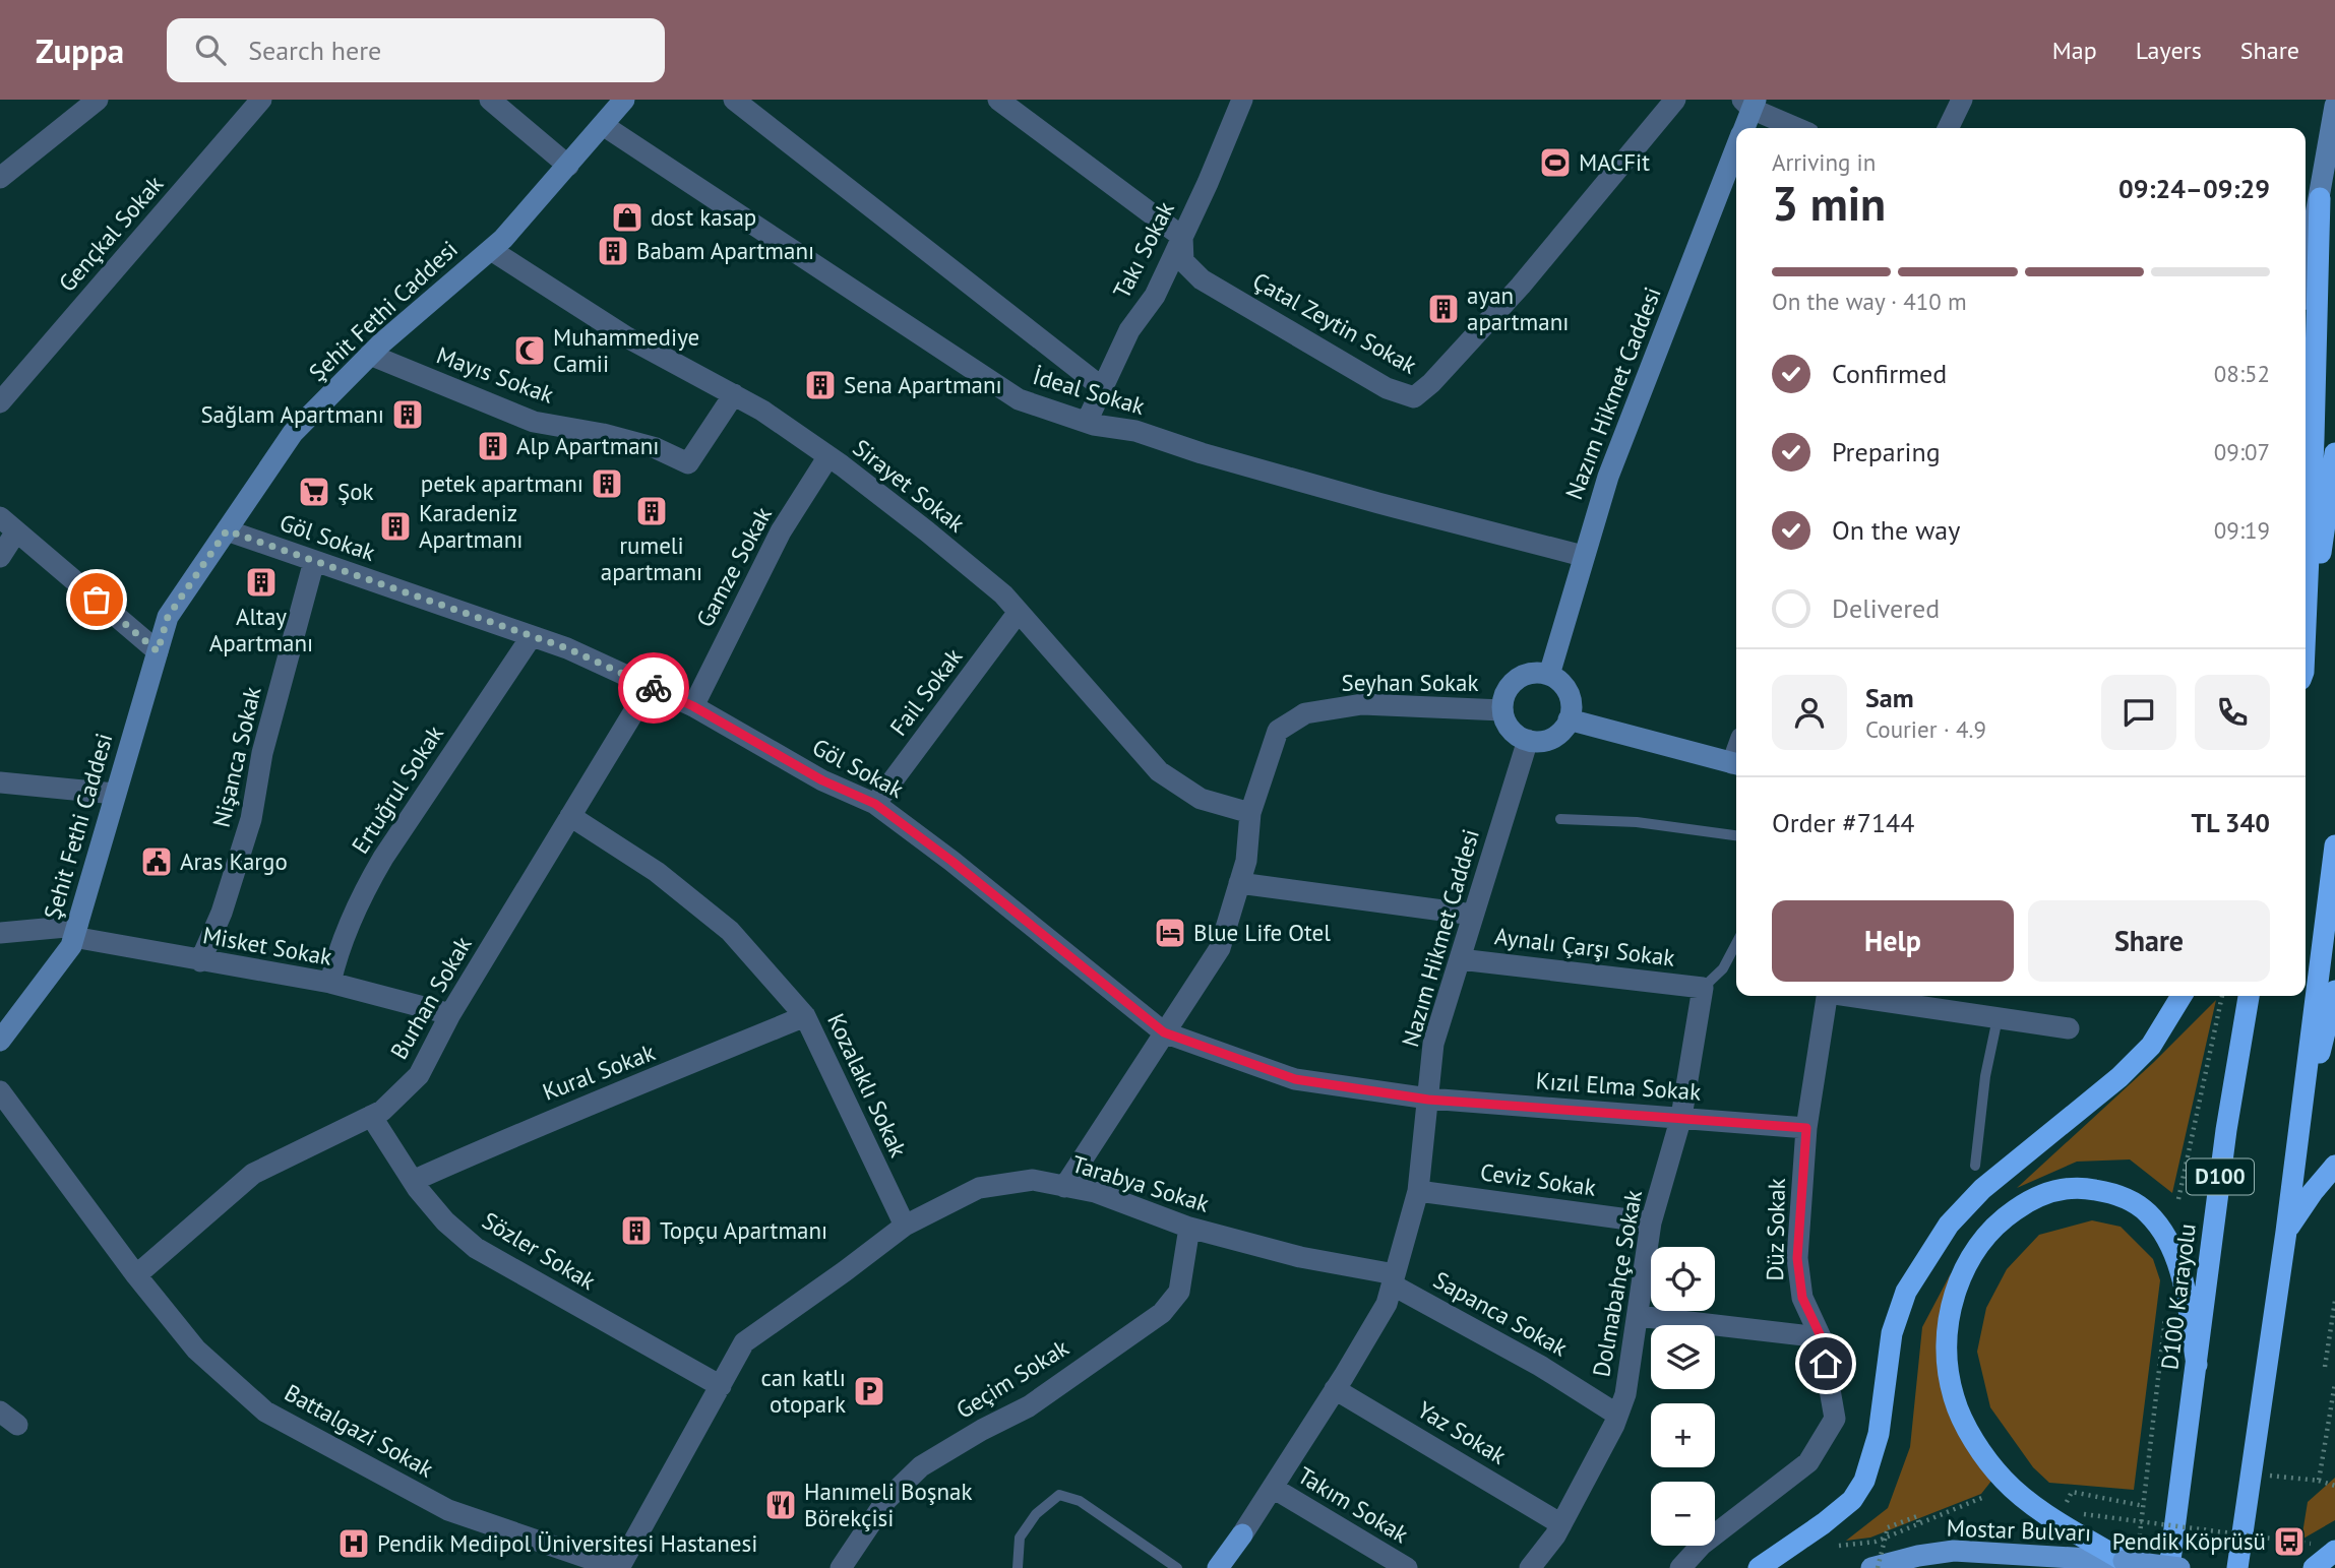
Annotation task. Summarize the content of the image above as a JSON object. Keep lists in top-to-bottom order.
{
  "streets": {
    "highway": ["D100", "D100 Karayolu"],
    "main road": ["Mostar Bulvarı"],
    "street": [
      "Gençkal Sokak",
      "Takı Sokak",
      "Şehit Fethi Caddesi",
      "Çatal Zeytin Sokak",
      "Mayıs Sokak",
      "İdeal Sokak",
      "Nazım Hikmet Caddesi",
      "Sirayet Sokak",
      "Göl Sokak",
      "Gamze Sokak",
      "Seyhan Sokak",
      "Fail Sokak",
      "Nişanca Sokak",
      "Ertuğrul Sokak",
      "Misket Sokak",
      "Aynalı Çarşı Sokak",
      "Burhan Sokak",
      "Kural Sokak",
      "Kozalaklı Sokak",
      "Kızıl Elma Sokak",
      "Ceviz Sokak",
      "Tarabya Sokak",
      "Düz Sokak",
      "Sözler Sokak",
      "Dolmabahçe Sokak",
      "Sapanca Sokak",
      "Geçim Sokak",
      "Battalgazi Sokak",
      "Yaz Sokak",
      "Takım Sokak"
    ]
  },
  "crossings": [
    ["Takı Sokak", "Çatal Zeytin Sokak"],
    ["Takı Sokak", "İdeal Sokak"],
    ["Şehit Fethi Caddesi", "Mayıs Sokak"],
    ["Şehit Fethi Caddesi", "İdeal Sokak"],
    ["Şehit Fethi Caddesi", "Sirayet Sokak"],
    ["Şehit Fethi Caddesi", "Göl Sokak"],
    ["Şehit Fethi Caddesi", "Misket Sokak"],
    ["Mayıs Sokak", "Sirayet Sokak"],
    ["İdeal Sokak", "Nazım Hikmet Caddesi"],
    ["Nazım Hikmet Caddesi", "Göl Sokak"],
    ["Nazım Hikmet Caddesi", "Seyhan Sokak"],
    ["Nazım Hikmet Caddesi", "Aynalı Çarşı Sokak"],
    ["Nazım Hikmet Caddesi", "Kızıl Elma Sokak"],
    ["Nazım Hikmet Caddesi", "Ceviz Sokak"],
    ["Nazım Hikmet Caddesi", "Tarabya Sokak"],
    ["Nazım Hikmet Caddesi", "Sapanca Sokak"],
    ["Nazım Hikmet Caddesi", "Yaz Sokak"],
    ["Nazım Hikmet Caddesi", "Takım Sokak"],
    ["Sirayet Sokak", "Gamze Sokak"],
    ["Sirayet Sokak", "Seyhan Sokak"],
    ["Sirayet Sokak", "Fail Sokak"],
    ["Göl Sokak", "Gamze Sokak"],
    ["Göl Sokak", "Seyhan Sokak"],
    ["Göl Sokak", "Fail Sokak"],
    ["Göl Sokak", "Nişanca Sokak"],
    ["Göl Sokak", "Ertuğrul Sokak"],
    ["Göl Sokak", "Burhan Sokak"],
    ["Göl Sokak", "Kızıl Elma Sokak"],
    ["Seyhan Sokak", "Tarabya Sokak"],
    ["Nişanca Sokak", "Misket Sokak"],
    ["Ertuğrul Sokak", "Misket Sokak"],
    ["Misket Sokak", "Burhan Sokak"],
    ["Aynalı Çarşı Sokak", "Dolmabahçe Sokak"],
    ["Burhan Sokak", "Kozalaklı Sokak"],
    ["Burhan Sokak", "Sözler Sokak"],
    ["Burhan Sokak", "Battalgazi Sokak"],
    ["Kural Sokak", "Kozalaklı Sokak"],
    ["Kural Sokak", "Sözler Sokak"],
    ["Kozalaklı Sokak", "Tarabya Sokak"],
    ["Kızıl Elma Sokak", "Düz Sokak"],
    ["Kızıl Elma Sokak", "Dolmabahçe Sokak"],
    ["Ceviz Sokak", "Dolmabahçe Sokak"],
    ["Tarabya Sokak", "Sözler Sokak"],
    ["Tarabya Sokak", "Sapanca Sokak"],
    ["Tarabya Sokak", "Geçim Sokak"],
    ["Tarabya Sokak", "Battalgazi Sokak"],
    ["Dolmabahçe Sokak", "Sapanca Sokak"],
    ["Dolmabahçe Sokak", "Yaz Sokak"]
  ],
  "places": {
    "sports": ["MACFit"],
    "shop": ["dost kasap"],
    "building": [
      "Babam Apartmanı",
      "ayan apartmanı",
      "Sena Apartmanı",
      "Sağlam Apartmanı",
      "Alp Apartmanı",
      "petek apartmanı",
      "rumeli apartmanı",
      "Karadeniz Apartmanı",
      "Altay Apartmanı",
      "Topçu Apartmanı"
    ],
    "mosque": ["Muhammediye Camii"],
    "supermarket": ["Şok"],
    "public building": ["Aras Kargo"],
    "hotel": ["Blue Life Otel"],
    "parking": ["can katlı otopark"],
    "restaurant": ["Hanımeli Boşnak Börekçisi"],
    "bus stop": ["Pendik Köprüsü"],
    "hospital": ["Pendik Medipol Üniversitesi Hastanesi"]
  },
  "page": {
    "header": "Zuppa",
    "search": "Search here",
    "nav": ["Map", "Layers", "Share"],
    "heading": ["3 min", "Arriving in", "09:24–09:29"],
    "panel": [
      "Sam",
      "Courier · 4.9",
      "Order #7144",
      "TL 340"
    ],
    "bar": "On the way · 410 m",
    "list": [
      ["Confirmed", "08:52"],
      ["Preparing", "09:07"],
      ["On the way", "09:19"],
      "Delivered"
    ],
    "buttons": ["Help", "Share"],
    "map_buttons": ["+", "−"]
  }
}
